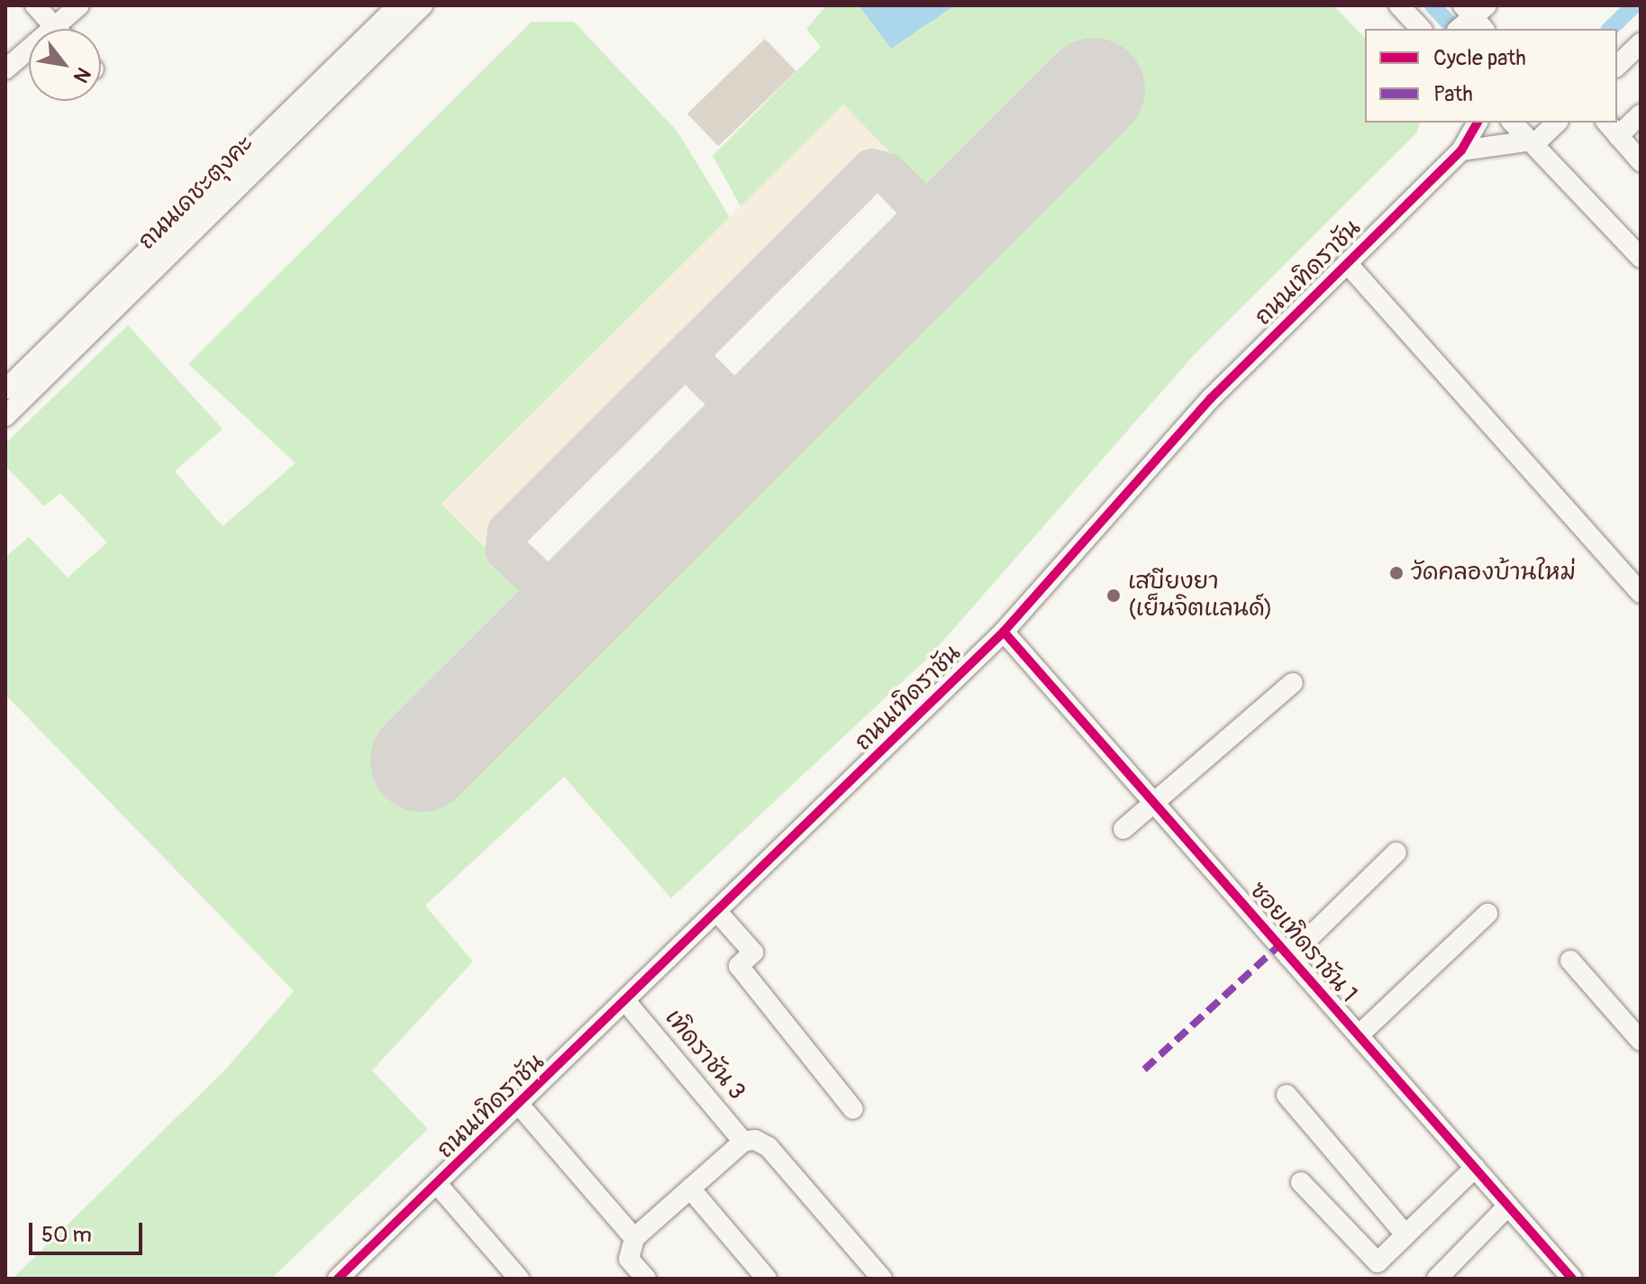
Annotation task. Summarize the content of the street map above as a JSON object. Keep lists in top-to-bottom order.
{
  "streets": {
    "street": [
      "ถนนเดชะตุงคะ",
      "ถนนเทิดราชัน",
      "ซอยเทิดราชัน 1",
      "เทิดราชัน 3"
    ]
  },
  "crossings": [
    ["ถนนเทิดราชัน", "ซอยเทิดราชัน 1"],
    ["ถนนเทิดราชัน", "เทิดราชัน 3"]
  ],
  "places": ["วัดคลองบ้านใหม่", "เสบียงยา (เย็นจิตแลนด์)"],
  "legend": ["Cycle path", "Path"],
  "scale_bar": "50 m",
  "north": "bottom right"
}
